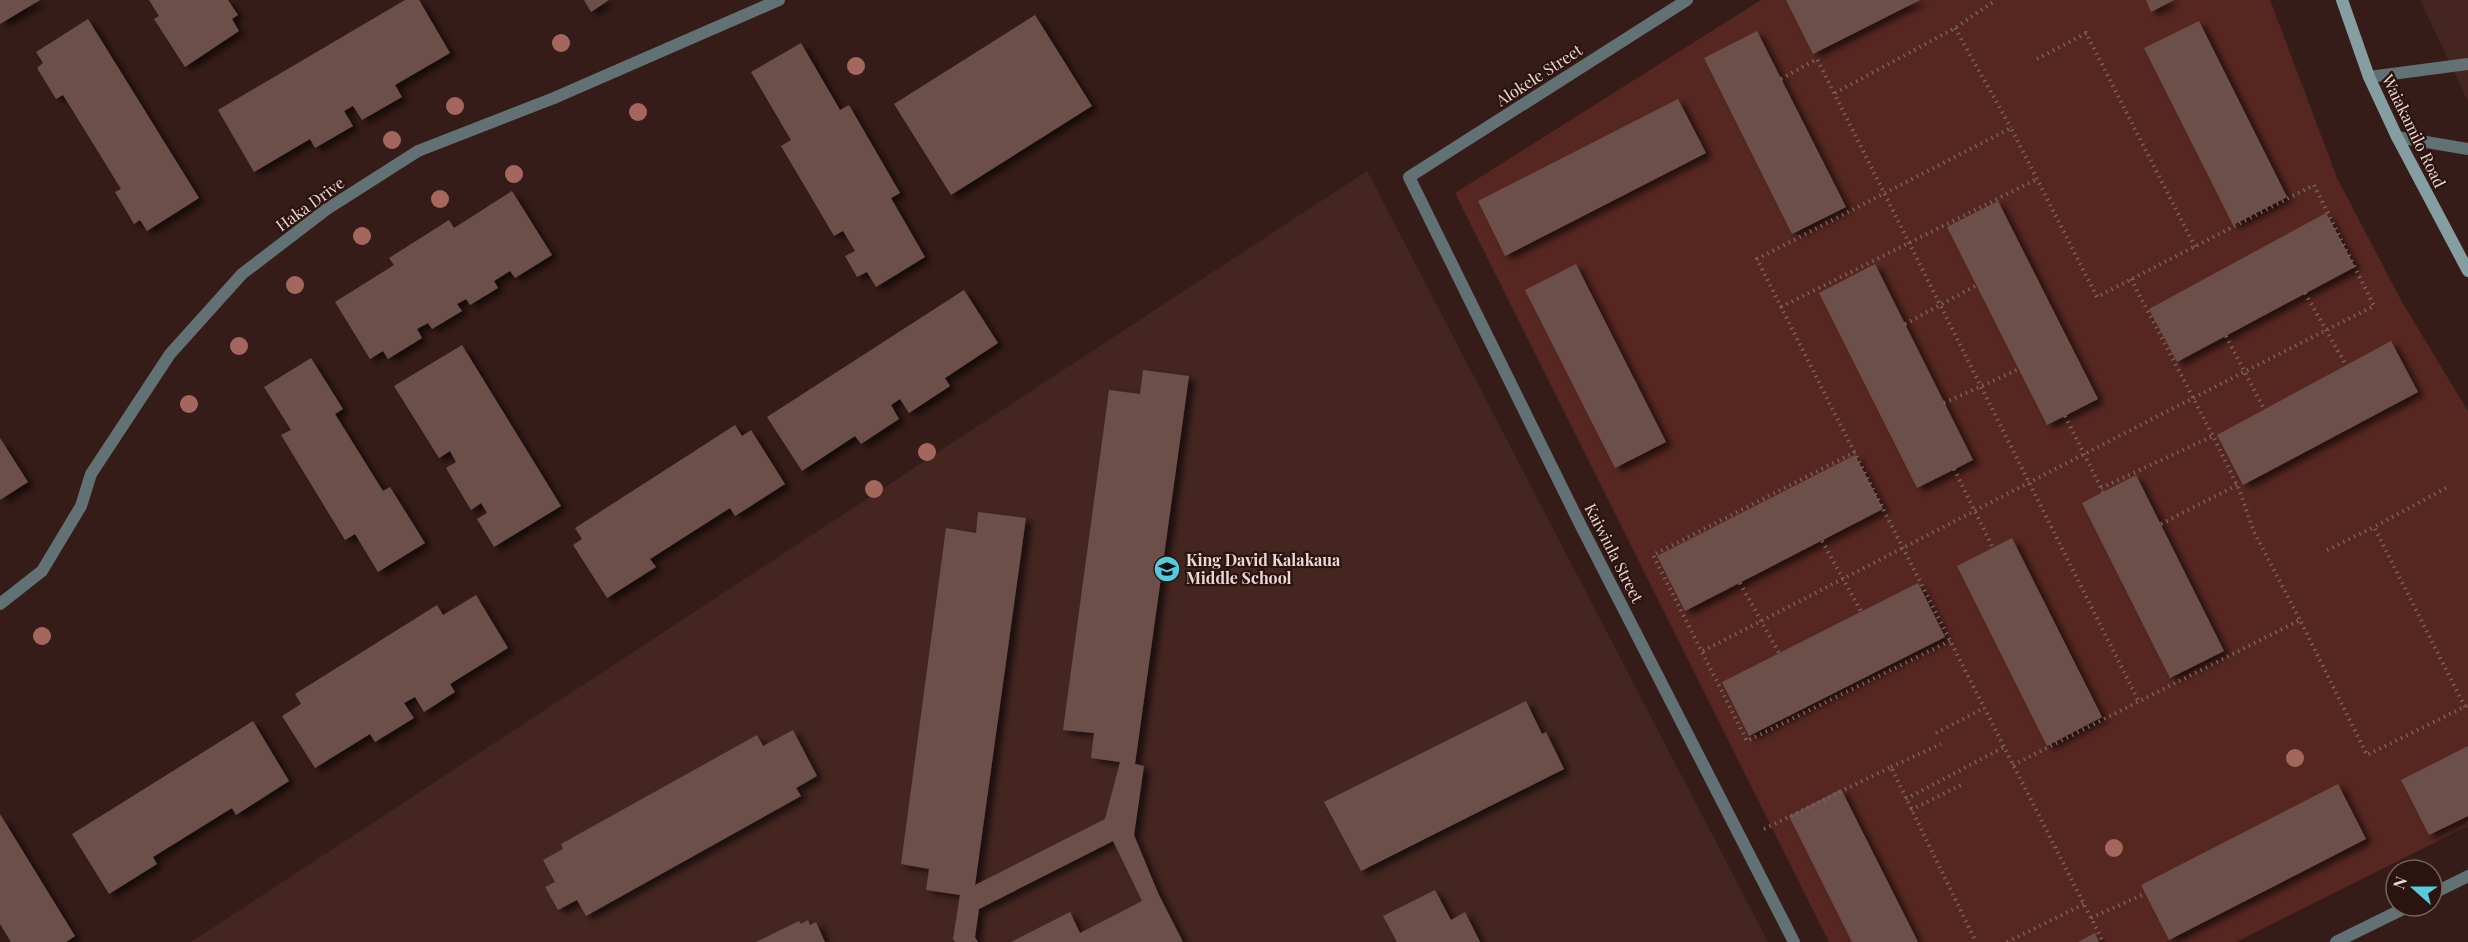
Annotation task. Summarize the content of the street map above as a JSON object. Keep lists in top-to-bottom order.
{
  "streets": {
    "main road": ["Waiakamilo Road"],
    "street": ["Alokele Street", "Haka Drive", "Kaiwiula Street"]
  },
  "crossings": [
    ["Alokele Street", "Kaiwiula Street"]
  ],
  "places": {
    "school or university": ["King David Kalakaua Middle School"]
  },
  "north": "left"
}
